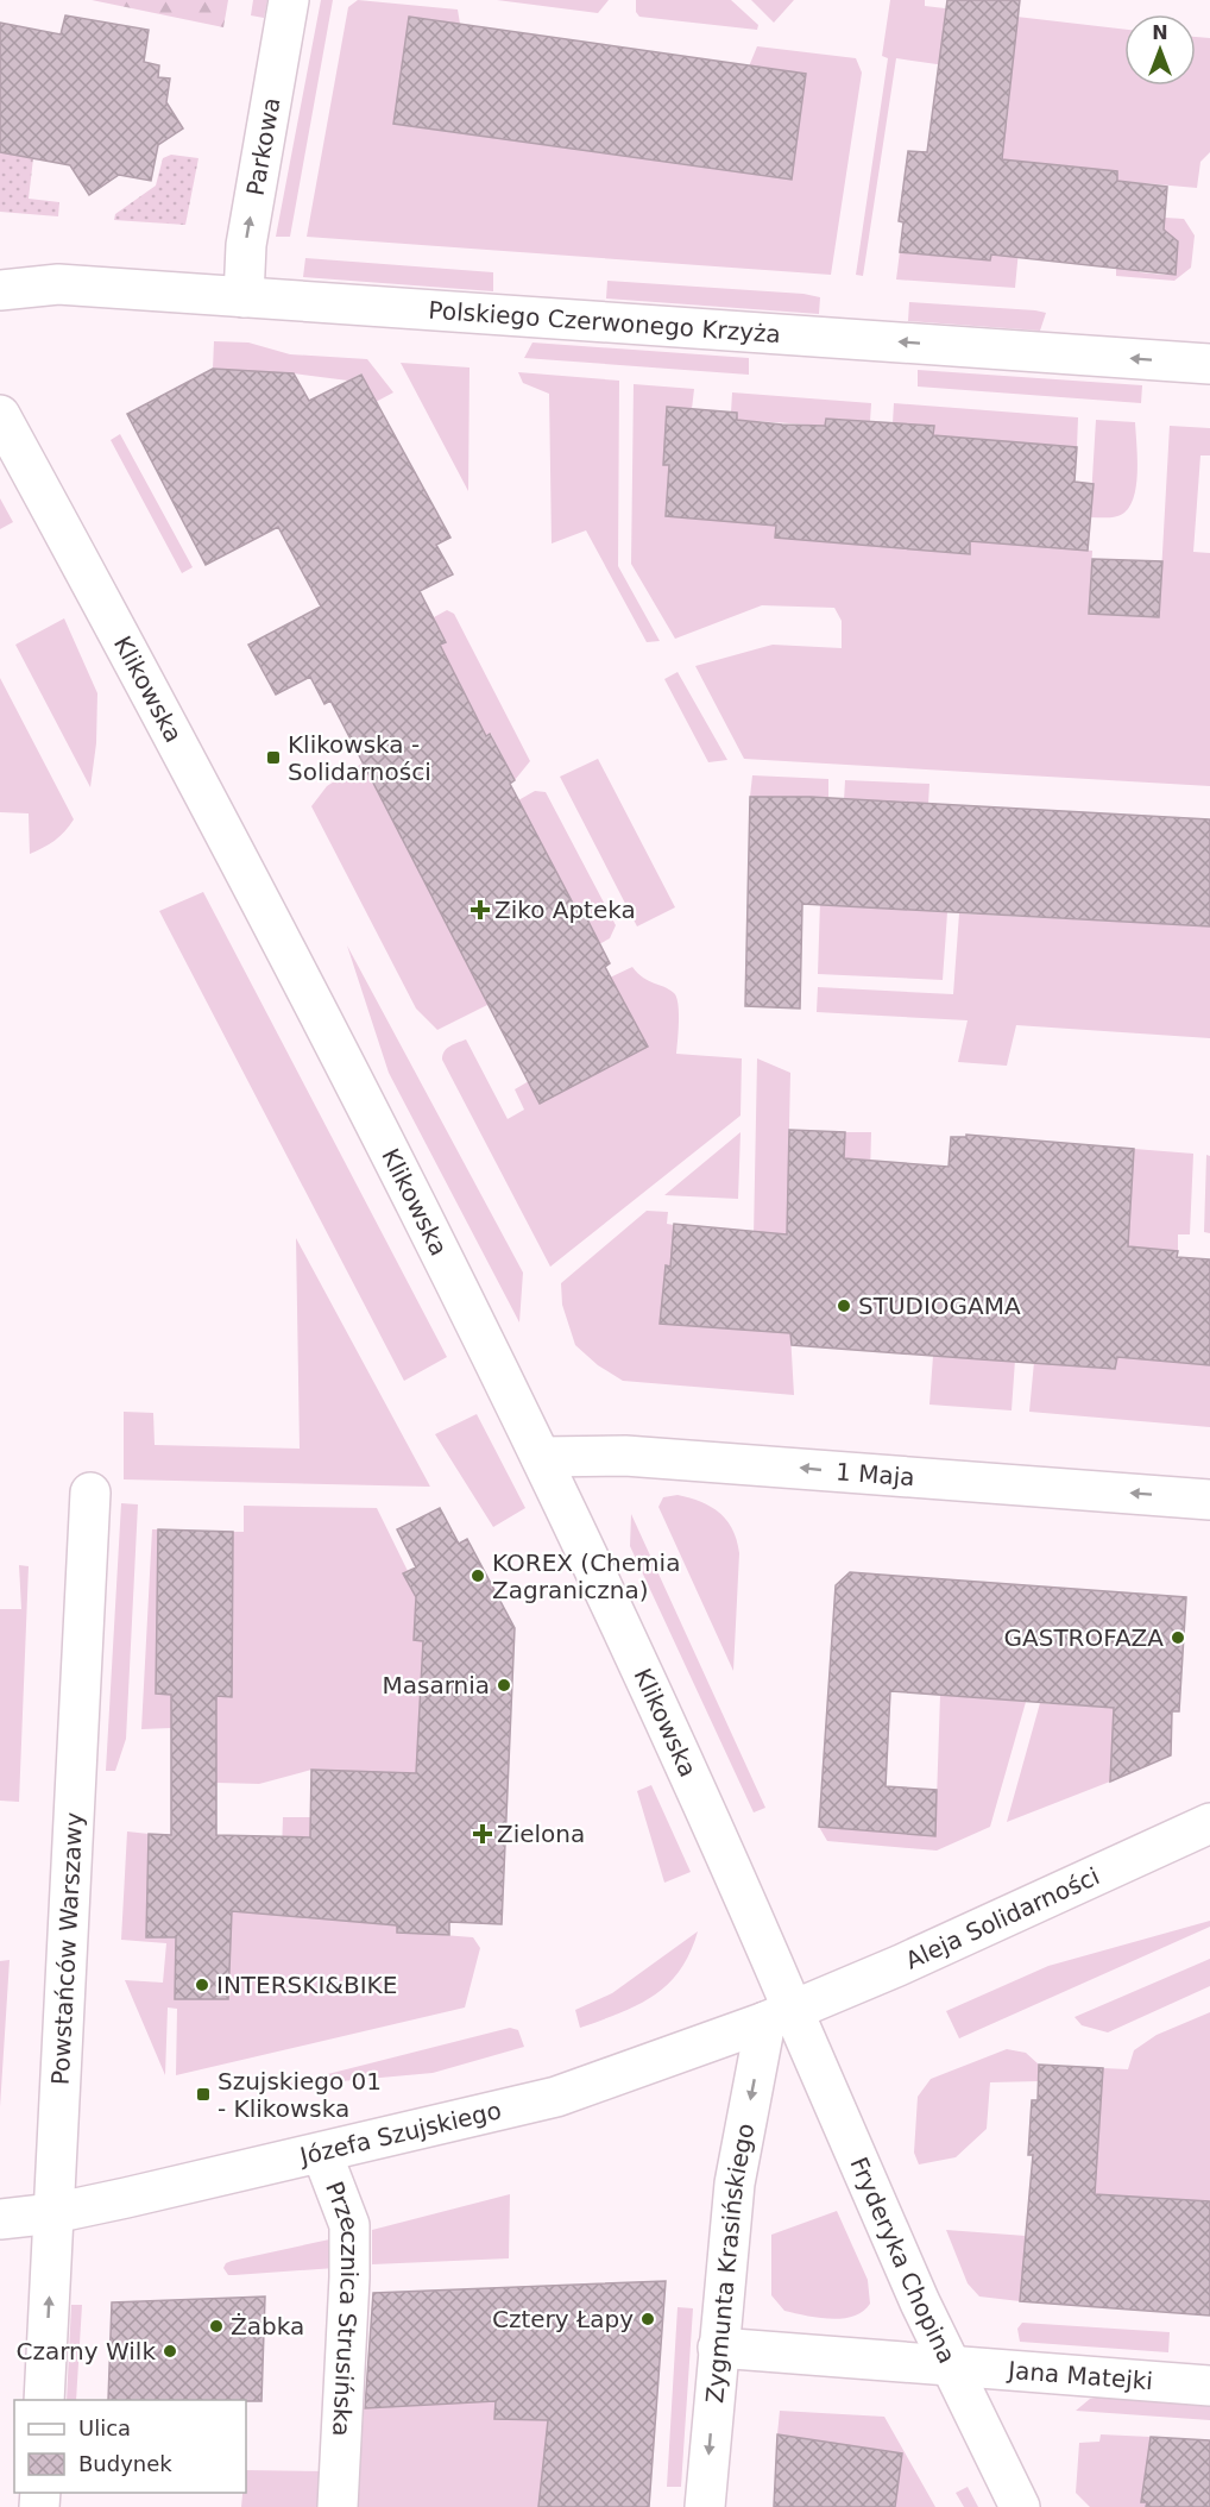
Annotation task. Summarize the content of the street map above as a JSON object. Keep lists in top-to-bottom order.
{
  "streets": {
    "street": [
      "Parkowa",
      "Polskiego Czerwonego Krzyża",
      "Klikowska",
      "1 Maja",
      "Aleja Solidarności",
      "Powstańców Warszawy",
      "Józefa Szujskiego",
      "Fryderyka Chopina",
      "Zygmunta Krasińskiego",
      "Przecznica Strusińska",
      "Jana Matejki"
    ]
  },
  "crossings": [
    ["Parkowa", "Polskiego Czerwonego Krzyża"],
    ["Klikowska", "1 Maja"],
    ["Klikowska", "Aleja Solidarności"],
    ["Klikowska", "Józefa Szujskiego"],
    ["Klikowska", "Fryderyka Chopina"],
    ["Klikowska", "Zygmunta Krasińskiego"],
    ["Aleja Solidarności", "Józefa Szujskiego"],
    ["Aleja Solidarności", "Fryderyka Chopina"],
    ["Aleja Solidarności", "Zygmunta Krasińskiego"],
    ["Powstańców Warszawy", "Józefa Szujskiego"],
    ["Józefa Szujskiego", "Fryderyka Chopina"],
    ["Józefa Szujskiego", "Zygmunta Krasińskiego"],
    ["Józefa Szujskiego", "Przecznica Strusińska"],
    ["Fryderyka Chopina", "Zygmunta Krasińskiego"],
    ["Fryderyka Chopina", "Jana Matejki"],
    ["Zygmunta Krasińskiego", "Jana Matejki"]
  ],
  "one_way": [
    "Parkowa",
    "Polskiego Czerwonego Krzyża",
    "1 Maja",
    "Zygmunta Krasińskiego"
  ],
  "places": {
    "transit": ["Klikowska - Solidarności", "Szujskiego 01 - Klikowska"],
    "health": ["Ziko Apteka", "Zielona"],
    "other": [
      "STUDIOGAMA",
      "KOREX (Chemia Zagraniczna)",
      "GASTROFAZA",
      "Masarnia",
      "INTERSKI&BIKE",
      "Cztery Łapy",
      "Żabka",
      "Czarny Wilk"
    ]
  },
  "legend": ["Ulica", "Budynek"],
  "north": "top"
}
